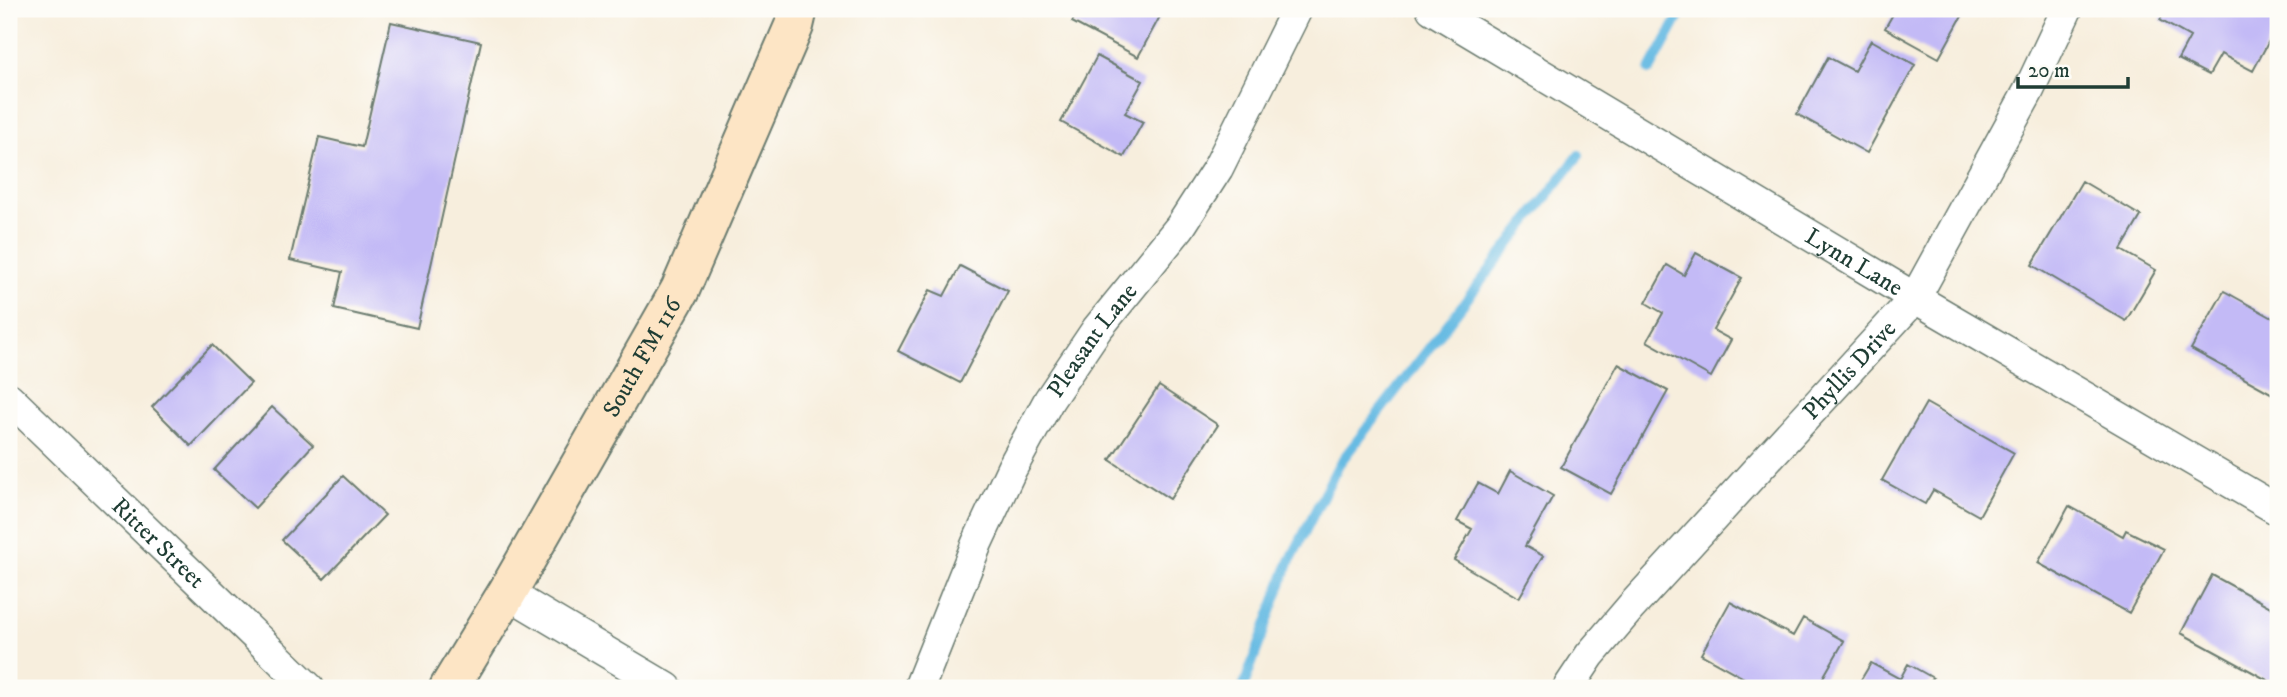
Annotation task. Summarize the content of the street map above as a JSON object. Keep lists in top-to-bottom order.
{
  "streets": {
    "main road": ["South FM 116"],
    "street": [
      "Lynn Lane",
      "Pleasant Lane",
      "Phyllis Drive",
      "Ritter Street"
    ]
  },
  "crossings": [
    ["Lynn Lane", "Phyllis Drive"]
  ],
  "scale_bar": "20 m"
}
